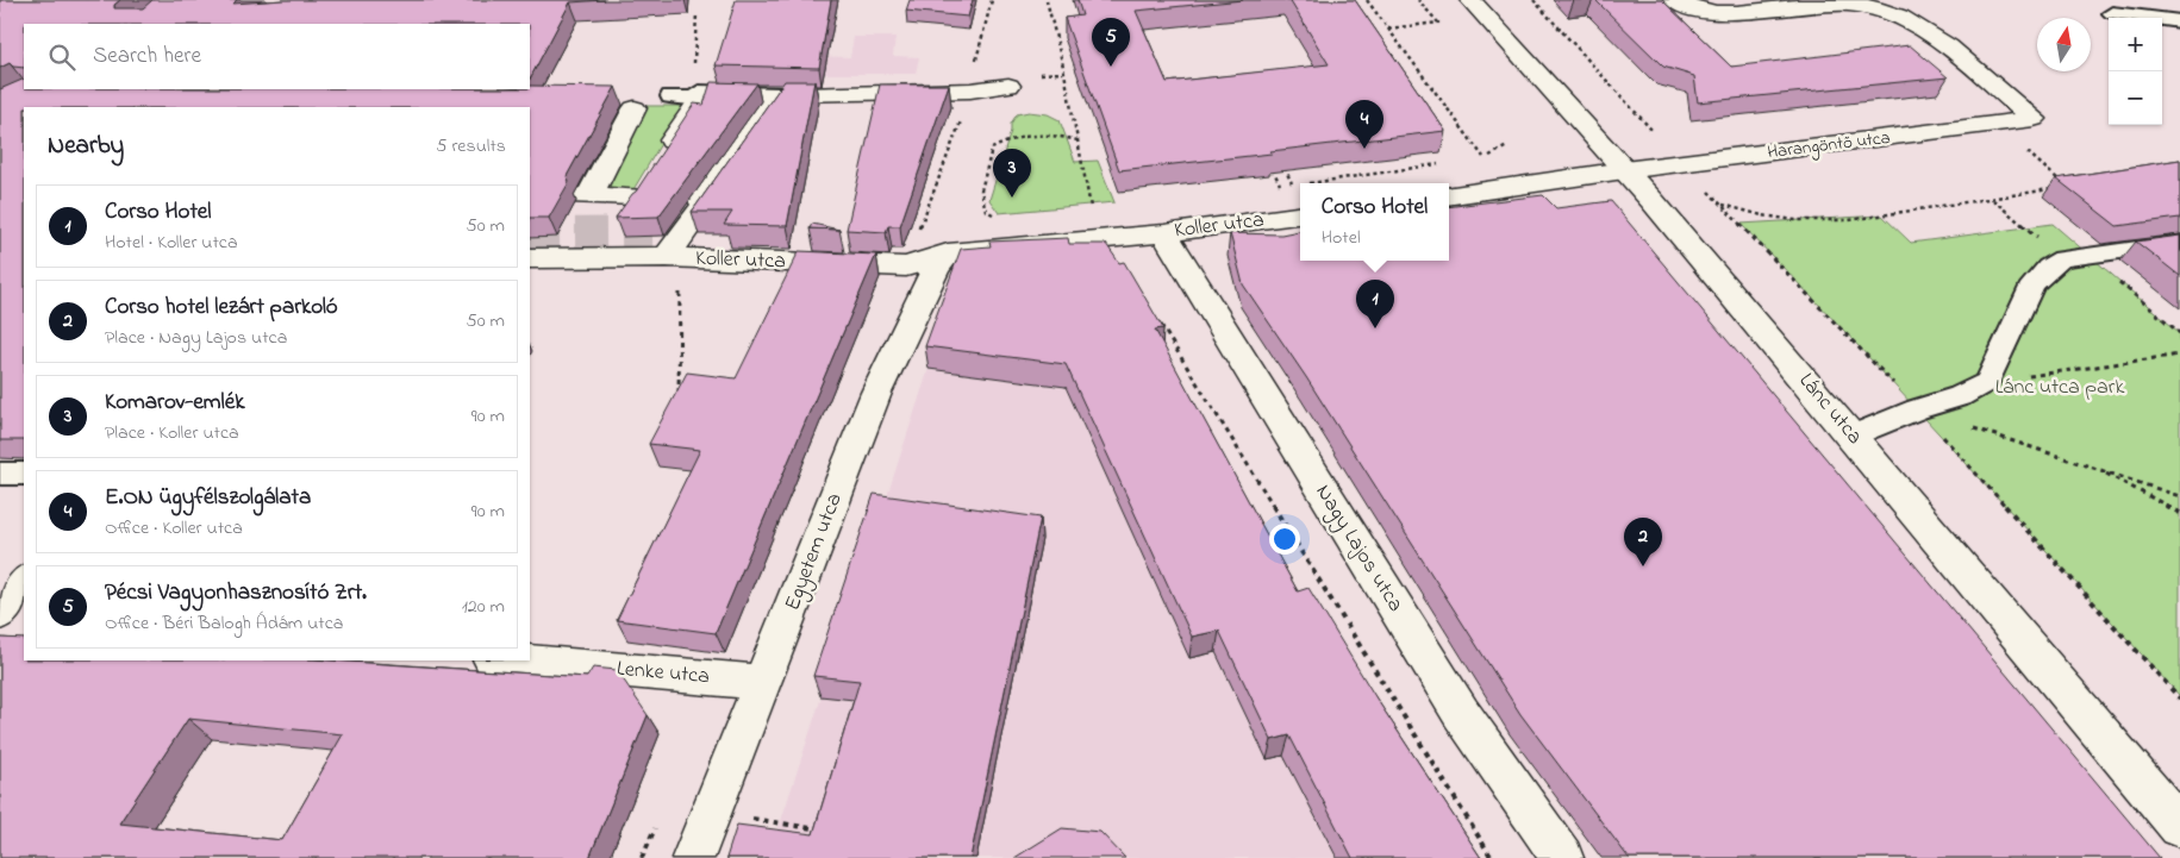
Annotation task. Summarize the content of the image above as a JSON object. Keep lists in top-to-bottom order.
{
  "streets": {
    "street": [
      "Harangöntő utca",
      "Koller utca",
      "Lánc utca",
      "Nagy Lajos utca",
      "Egyetem utca",
      "Lenke utca"
    ]
  },
  "crossings": [
    ["Harangöntő utca", "Lánc utca"],
    ["Koller utca", "Nagy Lajos utca"],
    ["Koller utca", "Egyetem utca"],
    ["Egyetem utca", "Lenke utca"]
  ],
  "parks": ["Lánc utca park"],
  "north": "top",
  "page": {
    "map_buttons": ["+", "−"],
    "pins": [
      "5",
      "4",
      "3",
      "1",
      "2"
    ],
    "search": "Search here",
    "heading": ["Nearby", "5 results"],
    "popup": ["Corso Hotel", "Hotel"],
    "list": [
      {
        "mark": "1",
        "name": "Corso Hotel",
        "note": "Hotel · Koller utca",
        "value": "50 m"
      },
      {
        "mark": "2",
        "name": "Corso hotel lezárt parkoló",
        "note": "Place · Nagy Lajos utca",
        "value": "50 m"
      },
      {
        "mark": "3",
        "name": "Komarov-emlék",
        "note": "Place · Koller utca",
        "value": "90 m"
      },
      {
        "mark": "4",
        "name": "E.ON ügyfélszolgálata",
        "note": "Office · Koller utca",
        "value": "90 m"
      },
      {
        "mark": "5",
        "name": "Pécsi Vagyonhasznosító Zrt.",
        "note": "Office · Béri Balogh Ádám utca",
        "value": "120 m"
      }
    ]
  }
}
